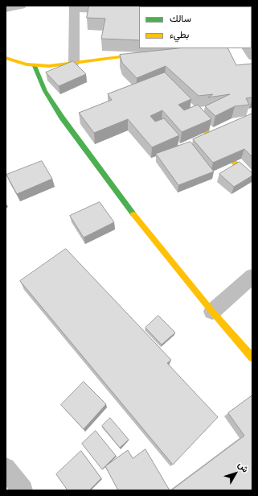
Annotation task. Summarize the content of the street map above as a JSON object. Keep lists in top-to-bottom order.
{
  "legend": ["سالك", "بطيء"],
  "north": "top right"
}
